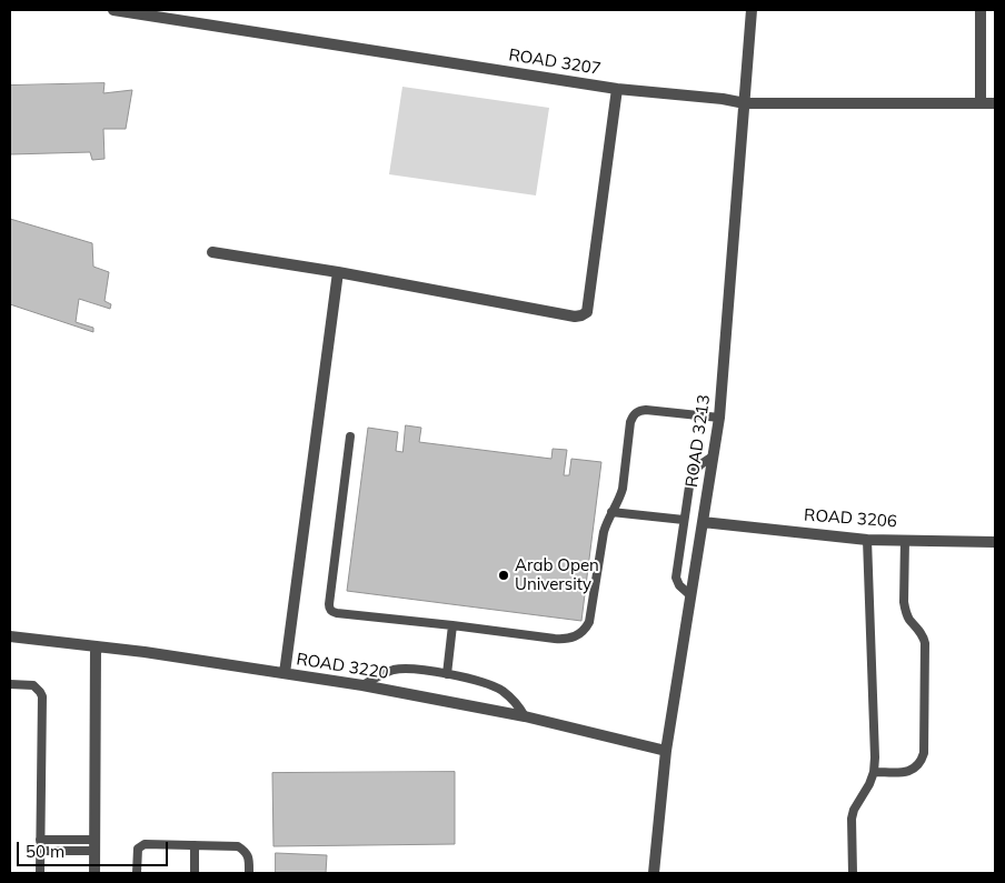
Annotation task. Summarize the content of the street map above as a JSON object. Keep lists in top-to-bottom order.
{
  "streets": {
    "street": [
      "ROAD 3207",
      "ROAD 3213",
      "ROAD 3206",
      "ROAD 3220"
    ]
  },
  "crossings": [
    ["ROAD 3207", "ROAD 3213"],
    ["ROAD 3213", "ROAD 3206"],
    ["ROAD 3213", "ROAD 3220"]
  ],
  "places": ["Arab Open University"],
  "scale_bar": "50 m"
}
